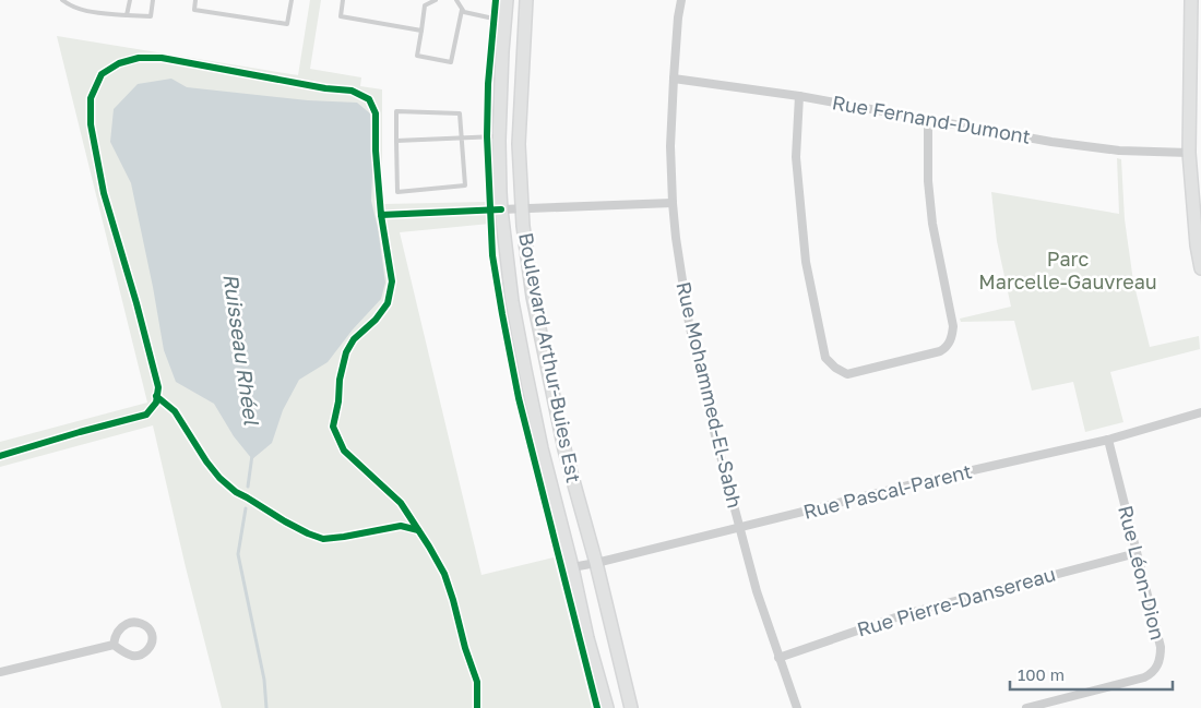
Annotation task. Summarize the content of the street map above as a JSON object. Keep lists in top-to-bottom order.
{
  "streets": {
    "street": [
      "Rue Fernand-Dumont",
      "Boulevard Arthur-Buies Est",
      "Rue Mohammed-El-Sabh",
      "Rue Pascal-Parent",
      "Rue Léon-Dion",
      "Rue Pierre-Dansereau"
    ]
  },
  "crossings": [
    ["Rue Fernand-Dumont", "Rue Mohammed-El-Sabh"],
    ["Boulevard Arthur-Buies Est", "Rue Pascal-Parent"],
    ["Rue Mohammed-El-Sabh", "Rue Pascal-Parent"],
    ["Rue Pascal-Parent", "Rue Léon-Dion"],
    ["Rue Léon-Dion", "Rue Pierre-Dansereau"]
  ],
  "water": ["Ruisseau Rhéel"],
  "parks": ["Parc Marcelle-Gauvreau"],
  "scale_bar": "100 m"
}
